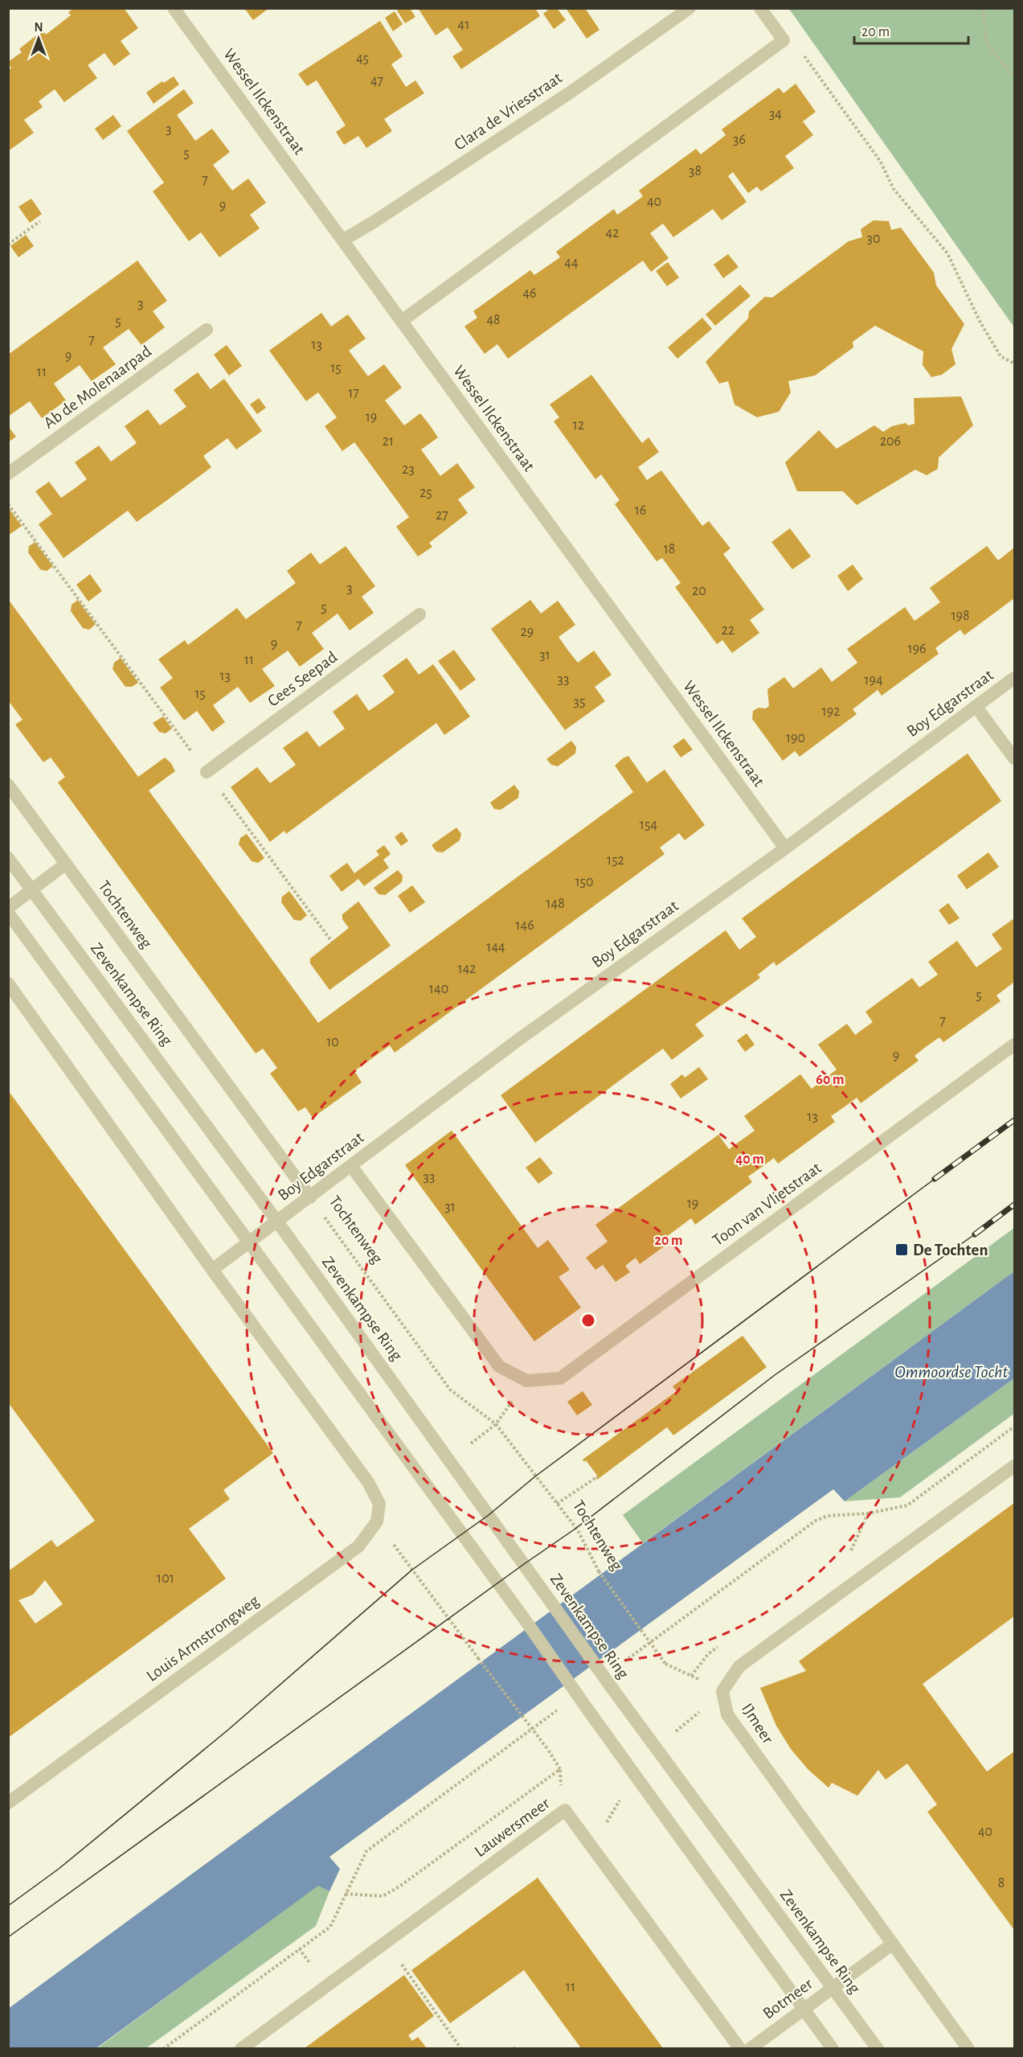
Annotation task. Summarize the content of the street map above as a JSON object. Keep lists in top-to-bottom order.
{
  "streets": {
    "street": [
      "Wessel Ilckenstraat",
      "Clara de Vriesstraat",
      "Ab de Molenaarpad",
      "Cees Seepad",
      "Boy Edgarstraat",
      "Tochtenweg",
      "Zevenkampse Ring",
      "Toon van Vlietstraat",
      "Louis Armstrongweg",
      "IJmeer",
      "Lauwersmeer",
      "Botmeer"
    ]
  },
  "crossings": [
    ["Wessel Ilckenstraat", "Clara de Vriesstraat"],
    ["Wessel Ilckenstraat", "Boy Edgarstraat"],
    ["Boy Edgarstraat", "Tochtenweg"],
    ["Boy Edgarstraat", "Zevenkampse Ring"],
    ["Boy Edgarstraat", "Toon van Vlietstraat"],
    ["Zevenkampse Ring", "Botmeer"],
    ["IJmeer", "Botmeer"]
  ],
  "water": ["Ommoordse Tocht"],
  "places": {
    "transit": ["De Tochten"]
  },
  "house_numbers": [
    "41",
    "45",
    "47",
    "34",
    "3",
    "36",
    "5",
    "38",
    "7",
    "40",
    "9",
    "42",
    "30",
    "44",
    "46",
    "3",
    "48",
    "5",
    "7",
    "13",
    "9",
    "15",
    "11",
    "17",
    "19",
    "12",
    "21",
    "206",
    "23",
    "25",
    "16",
    "27",
    "18",
    "3",
    "20",
    "5",
    "198",
    "7",
    "22",
    "29",
    "9",
    "196",
    "31",
    "11",
    "13",
    "33",
    "194",
    "15",
    "35",
    "192",
    "190",
    "154",
    "152",
    "150",
    "148",
    "146",
    "144",
    "142",
    "140",
    "5",
    "7",
    "10",
    "9",
    "13",
    "33",
    "19",
    "31",
    "101",
    "40",
    "8",
    "11"
  ],
  "scale_bar": "20 m",
  "north": "top",
  "rings": ["60 m", "40 m", "20 m"]
}
